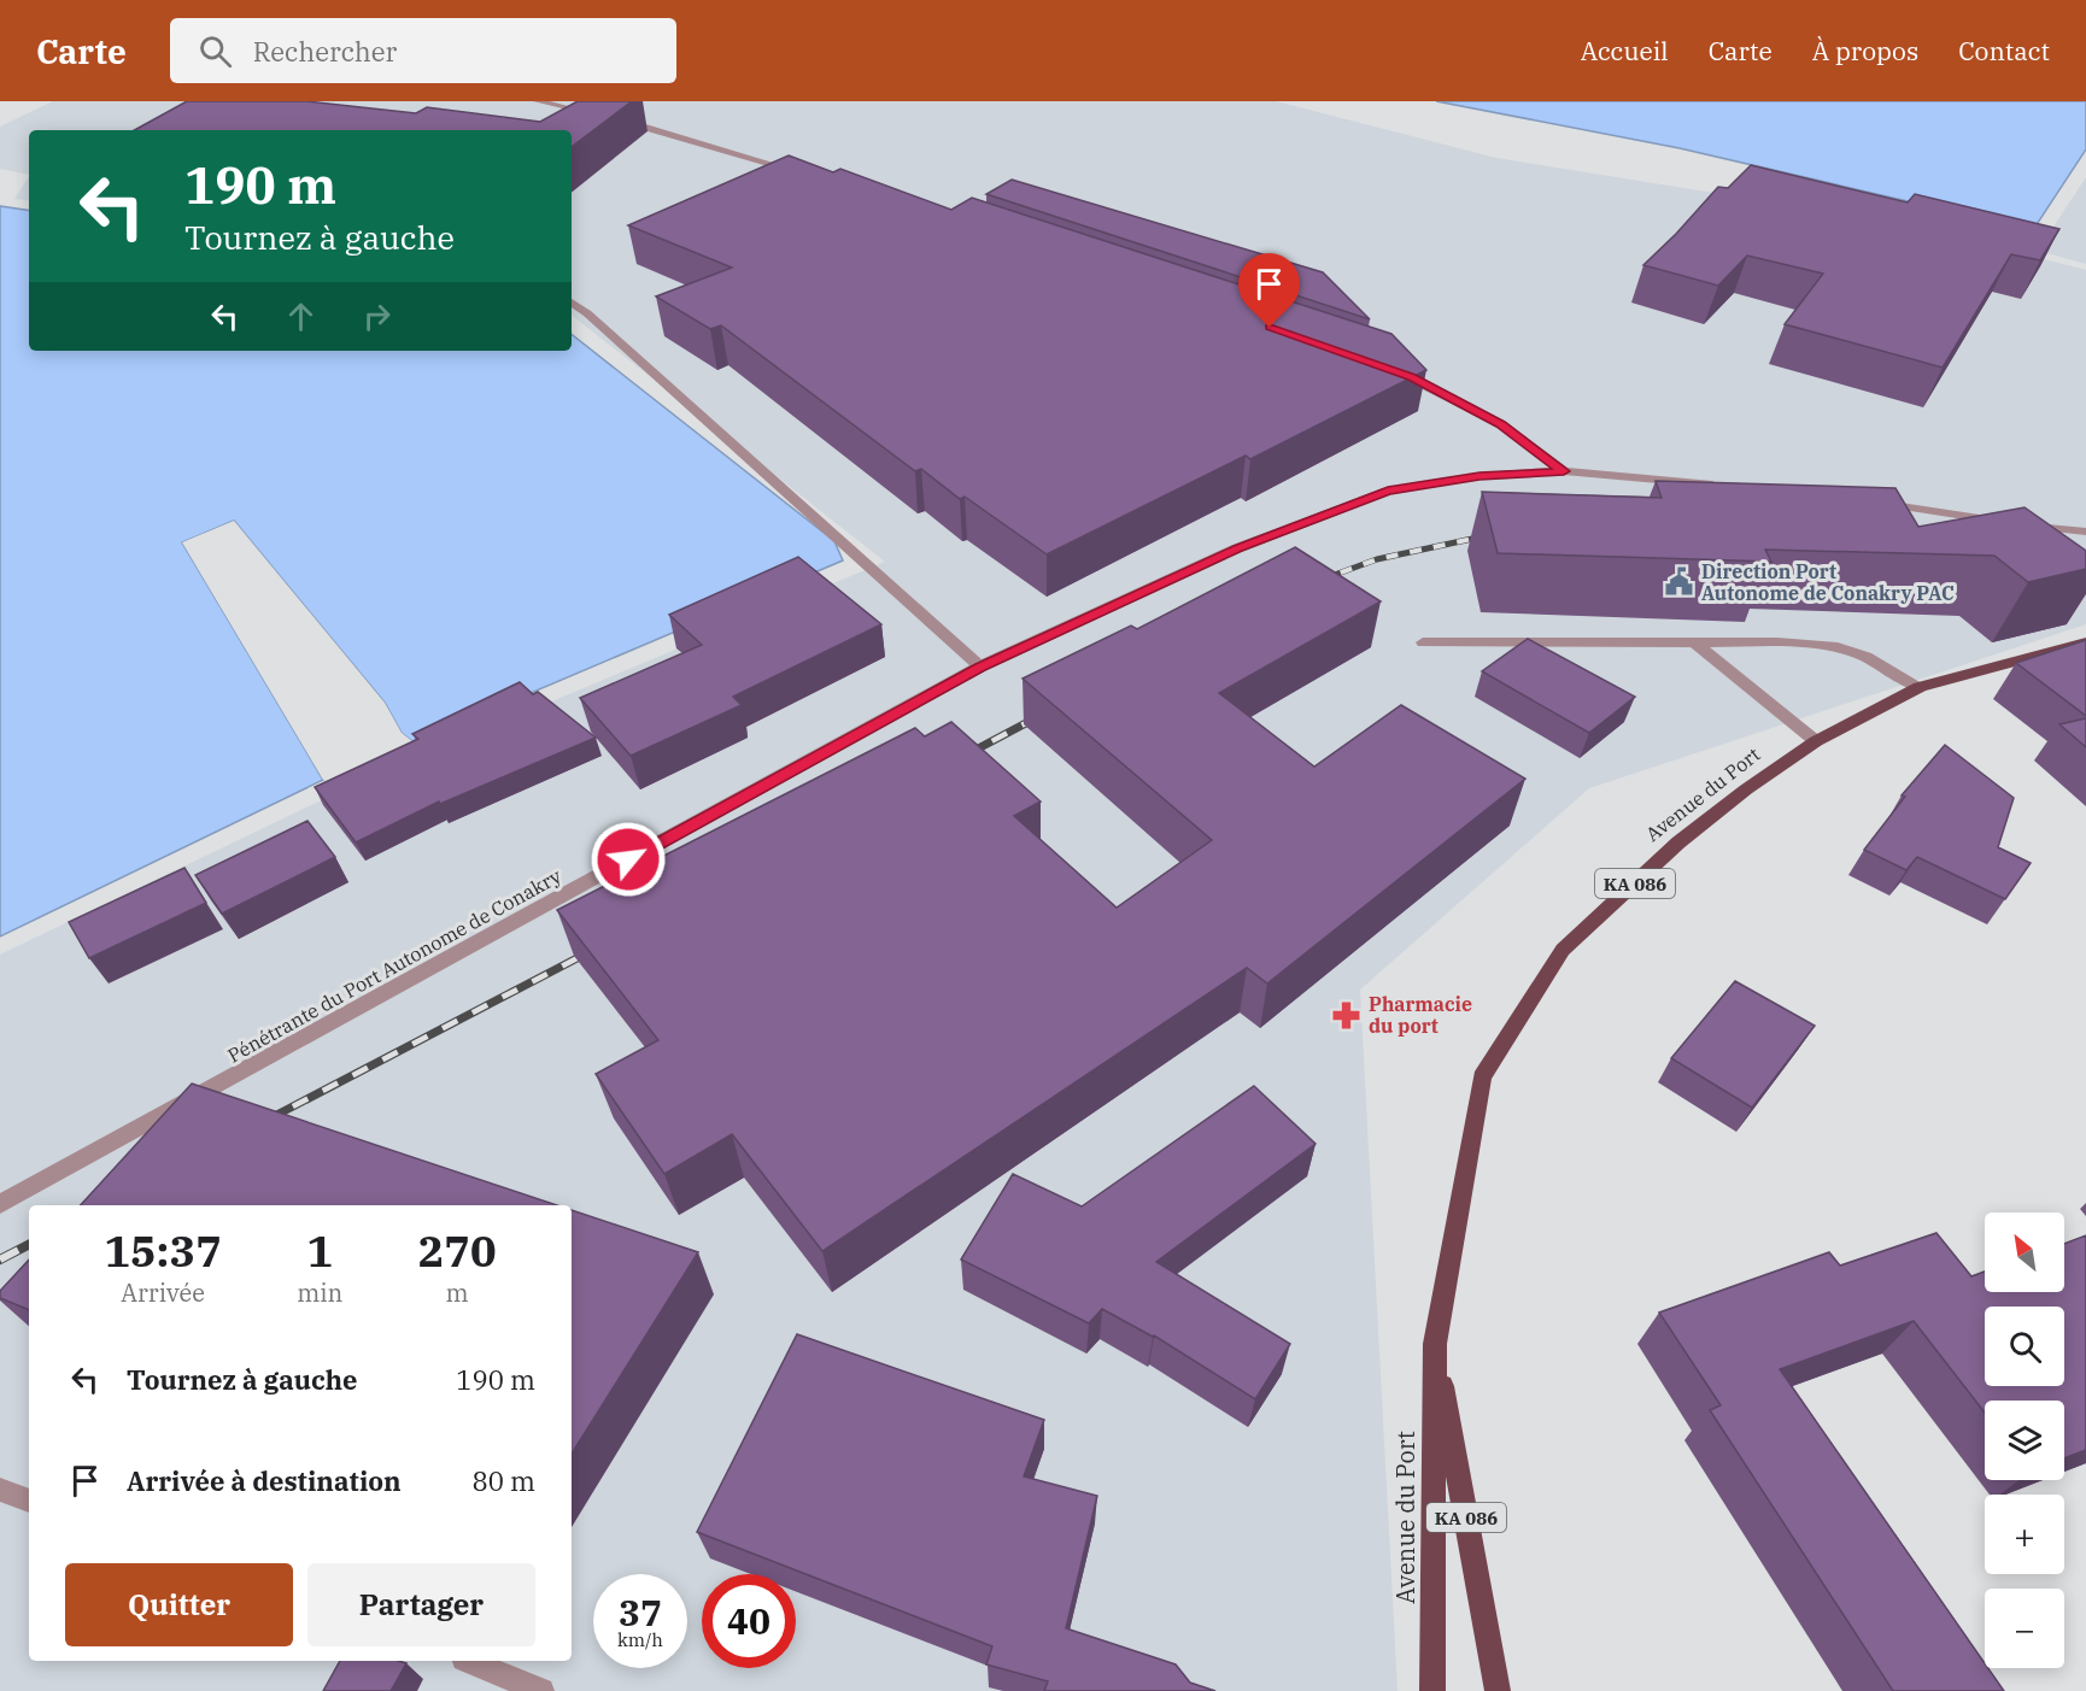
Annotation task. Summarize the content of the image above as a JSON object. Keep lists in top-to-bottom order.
{
  "streets": {
    "main road": ["Avenue du Port", "KA 086"],
    "street": ["Pénétrante du Port Autonome de Conakry"]
  },
  "places": {
    "public building": ["Direction Port Autonome de Conakry PAC"],
    "pharmacy": ["Pharmacie du port"]
  },
  "north": "top left",
  "page": {
    "header": "Carte",
    "search": "Rechercher",
    "nav": [
      "Accueil",
      "Carte",
      "À propos",
      "Contact"
    ],
    "turn": ["190 m", "Tournez à gauche"],
    "eta": [
      "15:37",
      "Arrivée",
      "1",
      "min",
      "270",
      "m"
    ],
    "map_buttons": ["+", "−"],
    "list": [
      {
        "name": "Tournez à gauche",
        "value": "190 m"
      },
      {
        "name": "Arrivée à destination",
        "value": "80 m"
      }
    ],
    "buttons": ["Quitter", "Partager"],
    "speed": "37 km/h",
    "limit": "40"
  }
}
